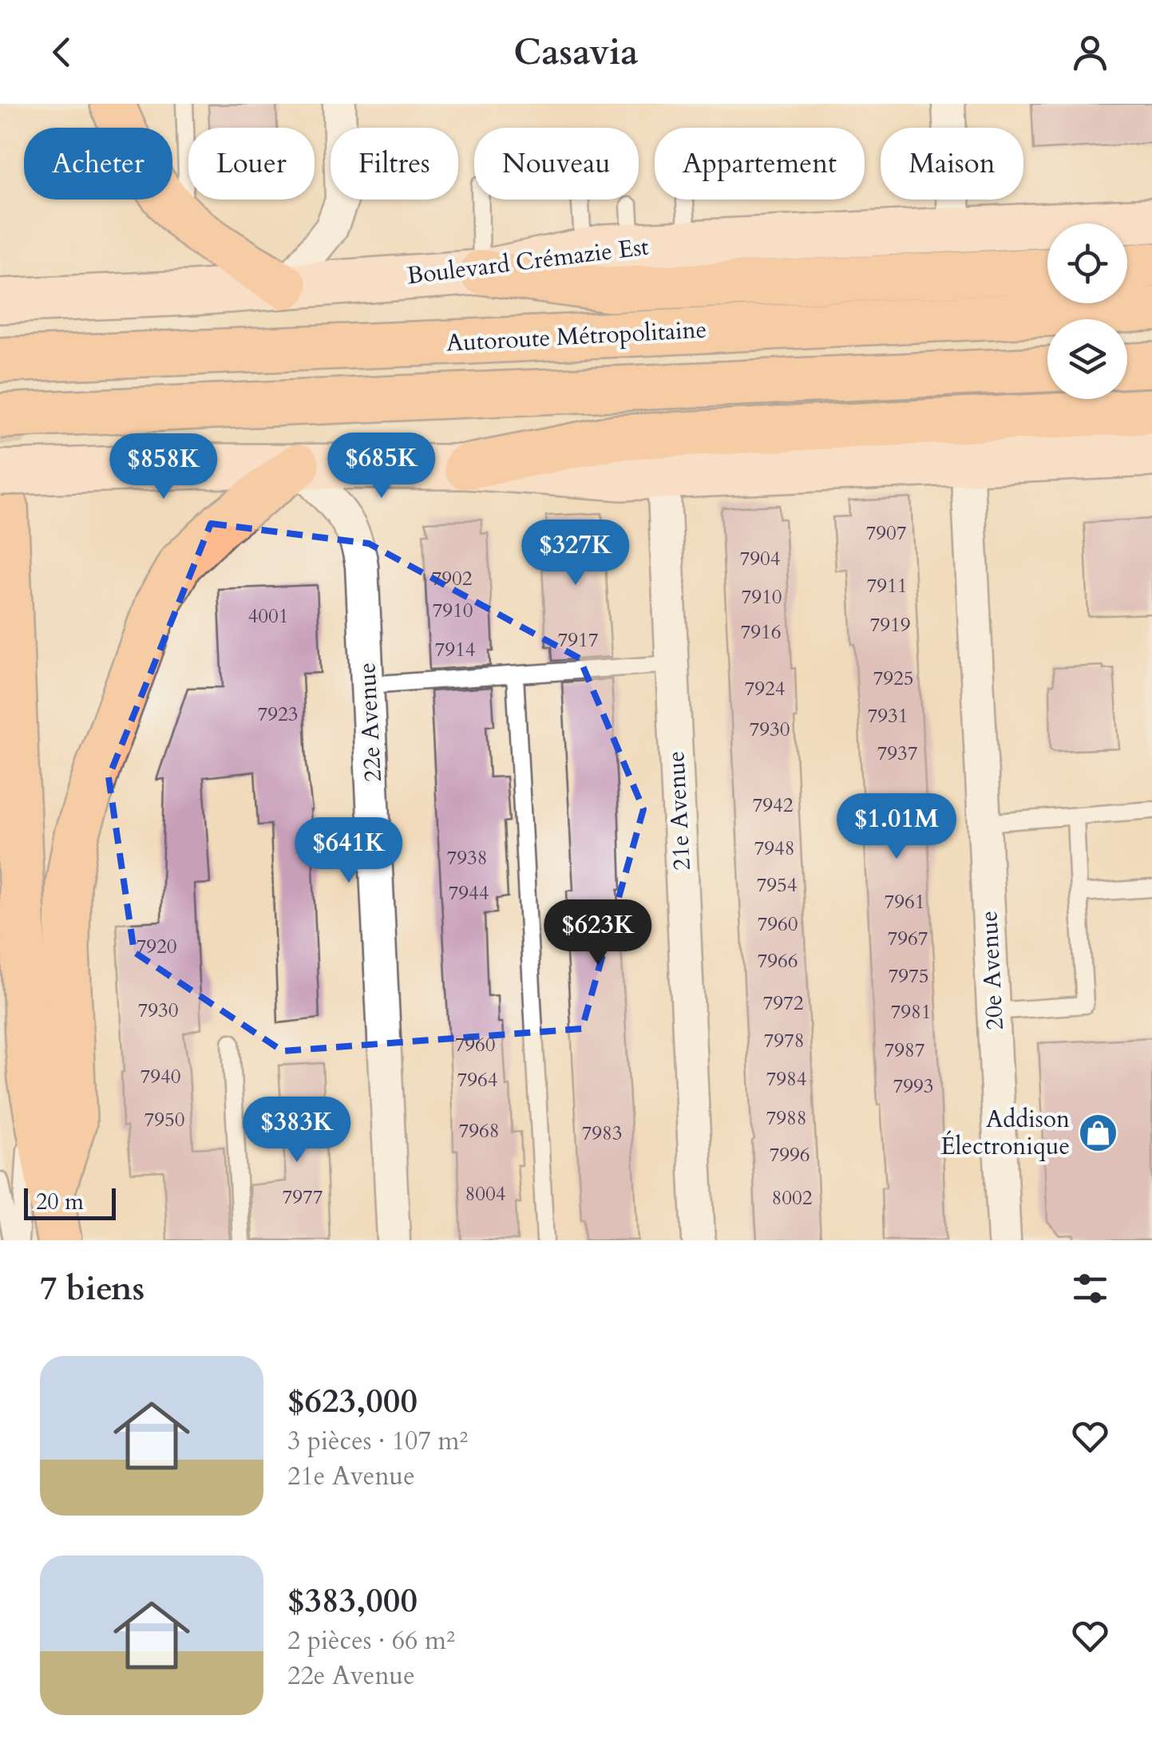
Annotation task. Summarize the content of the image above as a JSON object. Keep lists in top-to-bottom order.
{
  "streets": {
    "main road": ["Boulevard Crémazie Est", "Autoroute Métropolitaine"],
    "street": ["22e Avenue", "21e Avenue", "20e Avenue"]
  },
  "places": {
    "shop": ["Addison Électronique"]
  },
  "house_numbers": [
    "7907",
    "7904",
    "7902",
    "7911",
    "7910",
    "7910",
    "4001",
    "7919",
    "7916",
    "7917",
    "7914",
    "7925",
    "7924",
    "7923",
    "7931",
    "7930",
    "7937",
    "7942",
    "7948",
    "7938",
    "7954",
    "7944",
    "7961",
    "7960",
    "7967",
    "7920",
    "7966",
    "7975",
    "7972",
    "7930",
    "7981",
    "7978",
    "7960",
    "7987",
    "7940",
    "7984",
    "7964",
    "7993",
    "7988",
    "7950",
    "7968",
    "7983",
    "7996",
    "8004",
    "7977",
    "8002"
  ],
  "scale_bar": "20 m",
  "page": {
    "header": "Casavia",
    "chip": [
      "Acheter",
      "Louer",
      "Filtres",
      "Nouveau",
      "Appartement",
      "Maison"
    ],
    "price": [
      "$685K",
      "$858K",
      "$327K",
      "$1.01M",
      "$641K",
      "$623K",
      "$383K"
    ],
    "scale": "20 m",
    "heading": "7 biens",
    "list": [
      {
        "name": "$623,000",
        "note": "3 pièces · 107 m² · 21e Avenue"
      },
      {
        "name": "$383,000",
        "note": "2 pièces · 66 m² · 22e Avenue"
      }
    ]
  }
}
